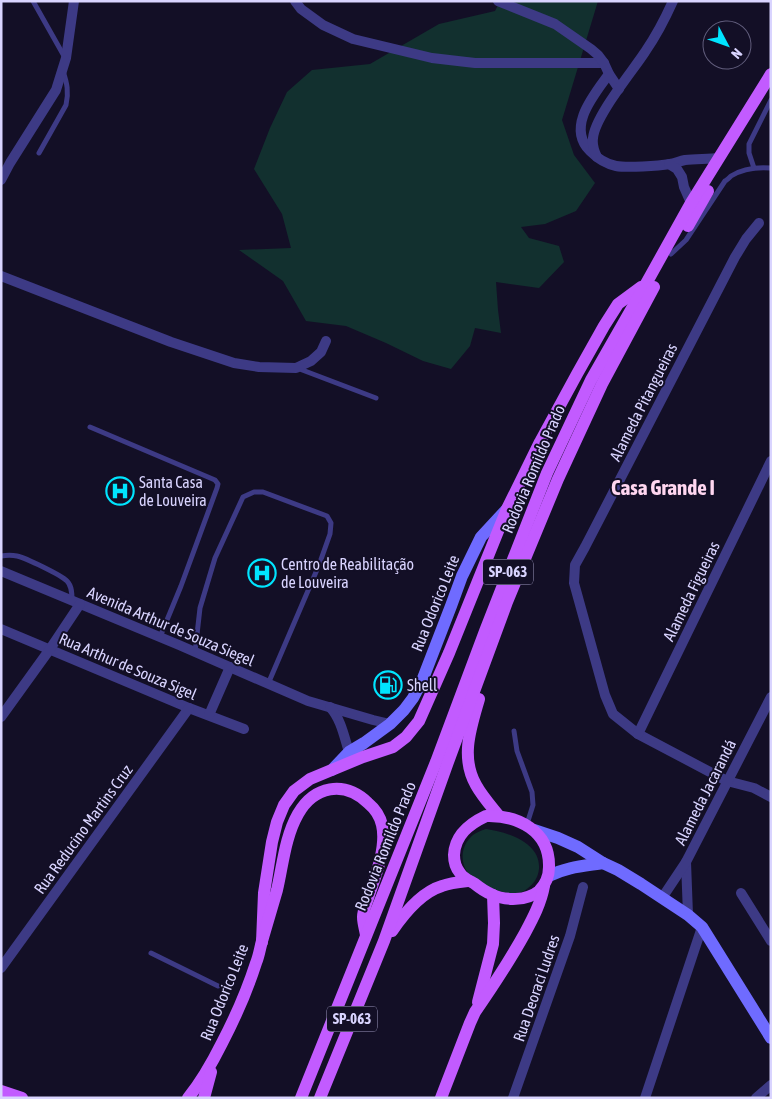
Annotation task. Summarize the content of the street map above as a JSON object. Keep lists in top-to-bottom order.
{
  "streets": {
    "main road": ["Rodovia Romildo Prado", "SP-063", "Rua Odorico Leite"],
    "street": [
      "Alameda Pitangueiras",
      "Alameda Figueiras",
      "Avenida Arthur de Souza Siegel",
      "Rua Arthur de Souza Sigel",
      "Alameda Jacarandá",
      "Rua Reducino Martins Cruz",
      "Rua Deoraci Ludres"
    ]
  },
  "crossings": [
    ["Alameda Pitangueiras", "Alameda Figueiras"],
    ["Alameda Pitangueiras", "Alameda Jacarandá"],
    ["Rua Odorico Leite", "Avenida Arthur de Souza Siegel"],
    ["Rua Arthur de Souza Sigel", "Rua Reducino Martins Cruz"]
  ],
  "districts": ["Casa Grande I"],
  "places": {
    "hospital": ["Santa Casa de Louveira", "Centro de Reabilitação de Louveira"],
    "fuel station": ["Shell"]
  },
  "north": "bottom right"
}
